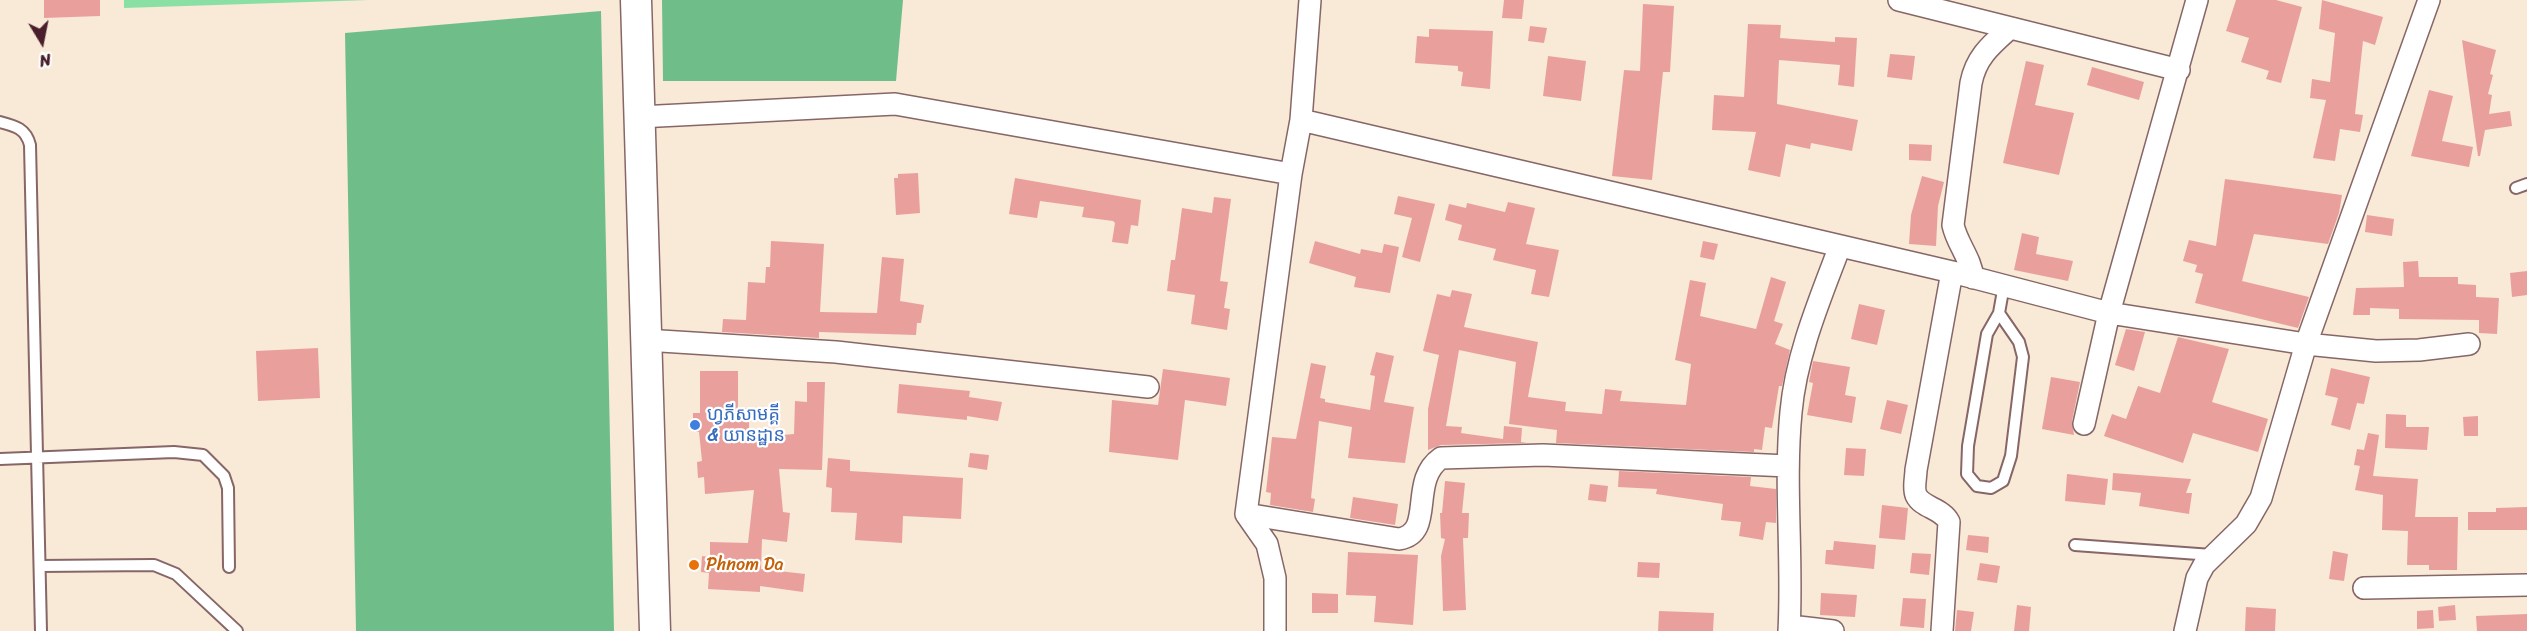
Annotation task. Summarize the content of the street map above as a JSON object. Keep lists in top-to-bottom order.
{
  "places": ["ហ្វភីសាមគ្គី & យានដ្ឋាន", "Phnom Da"],
  "north": "bottom"
}
